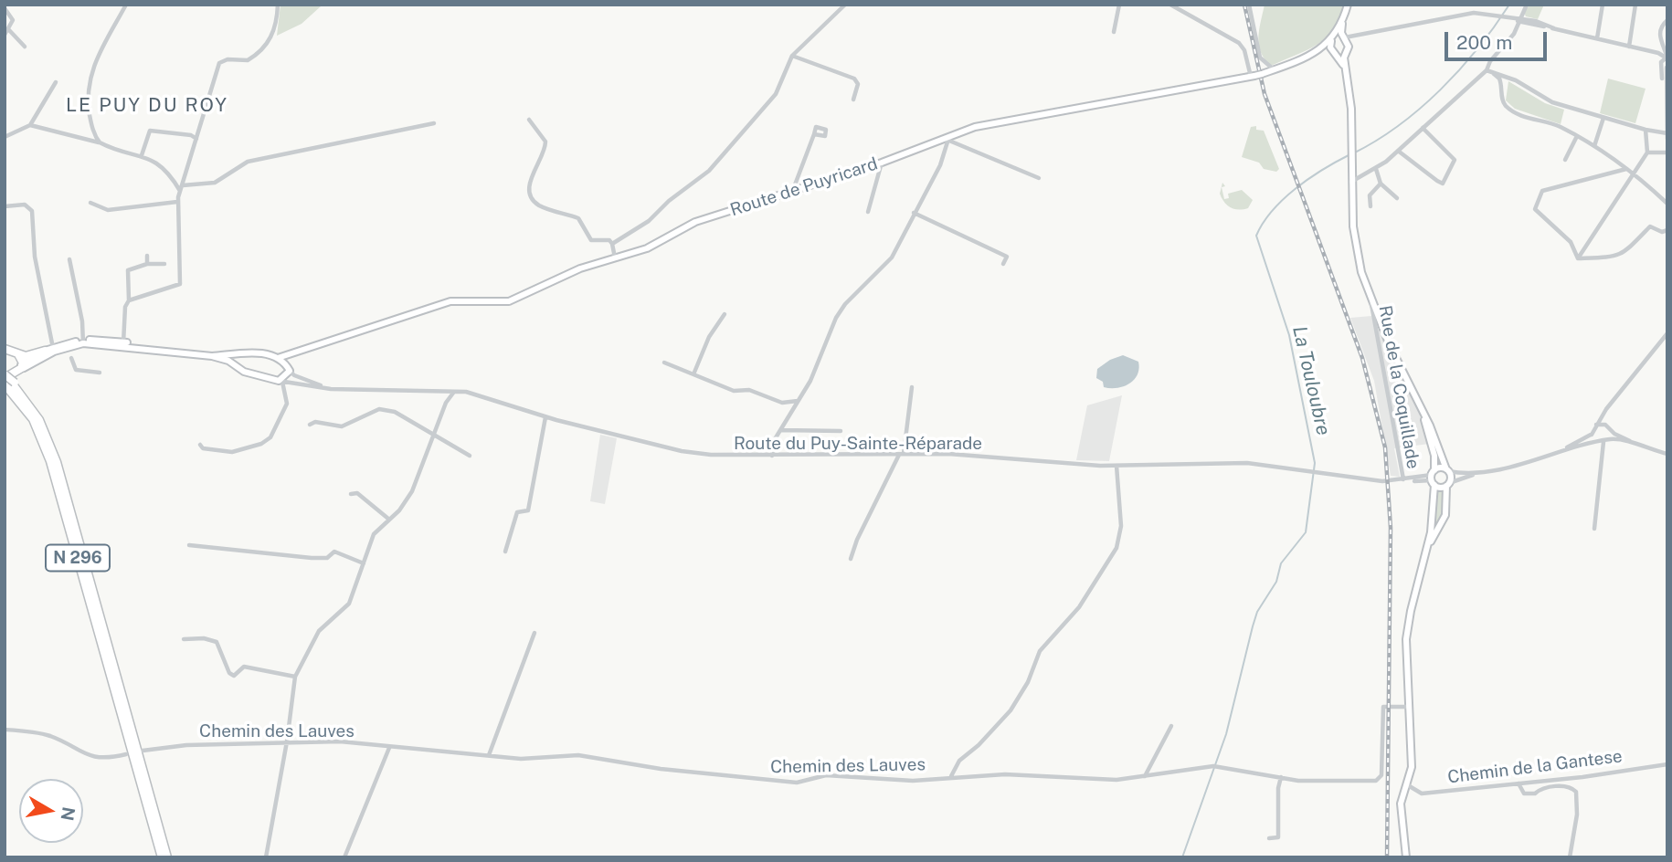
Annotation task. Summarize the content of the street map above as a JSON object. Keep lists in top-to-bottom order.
{
  "streets": {
    "highway": ["N 296"],
    "main road": ["Route de Puyricard"],
    "street": [
      "Rue de la Coquillade",
      "Route du Puy-Sainte-Réparade",
      "Chemin des Lauves",
      "Chemin de la Gantese"
    ]
  },
  "crossings": [
    ["Route de Puyricard", "Route du Puy-Sainte-Réparade"],
    ["Rue de la Coquillade", "Route du Puy-Sainte-Réparade"]
  ],
  "districts": ["LE PUY DU ROY"],
  "water": ["La Touloubre"],
  "scale_bar": "200 m",
  "north": "right"
}
